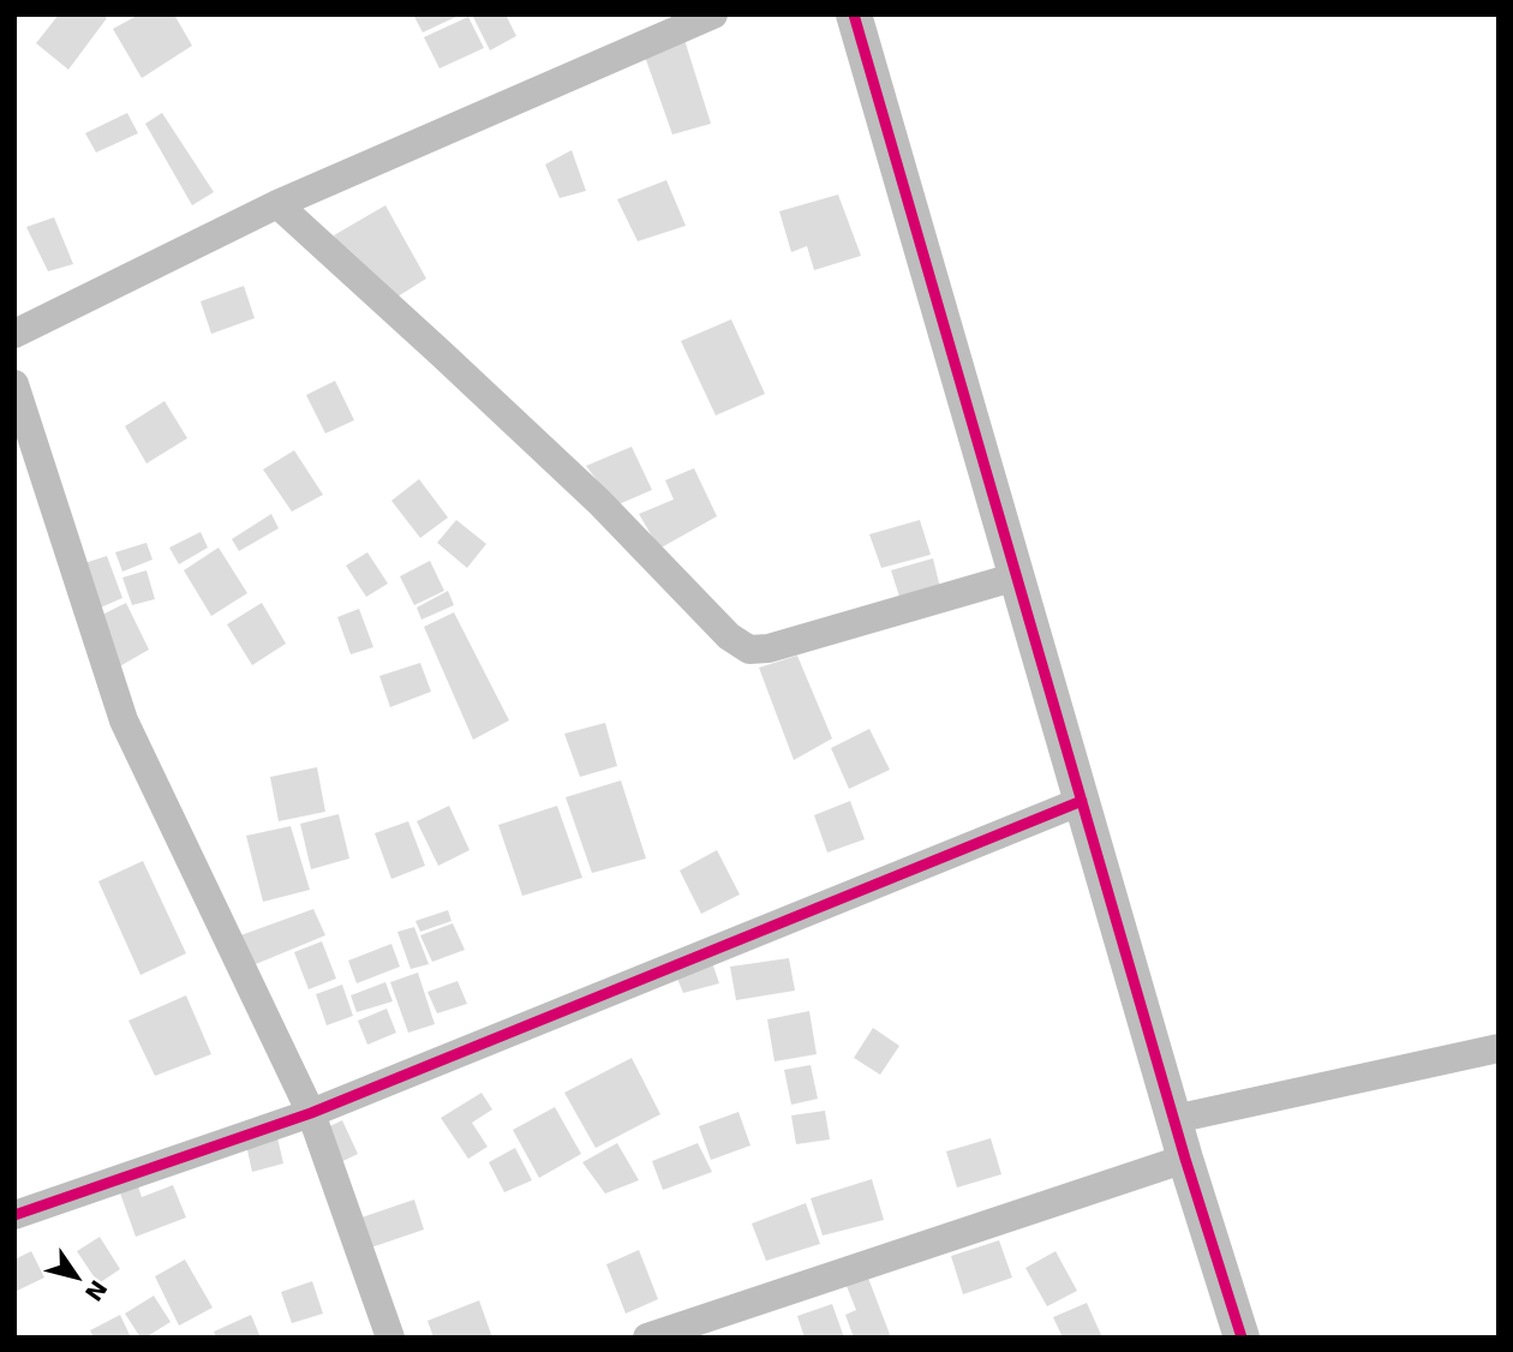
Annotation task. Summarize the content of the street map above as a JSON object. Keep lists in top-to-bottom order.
{
  "north": "bottom right"
}
